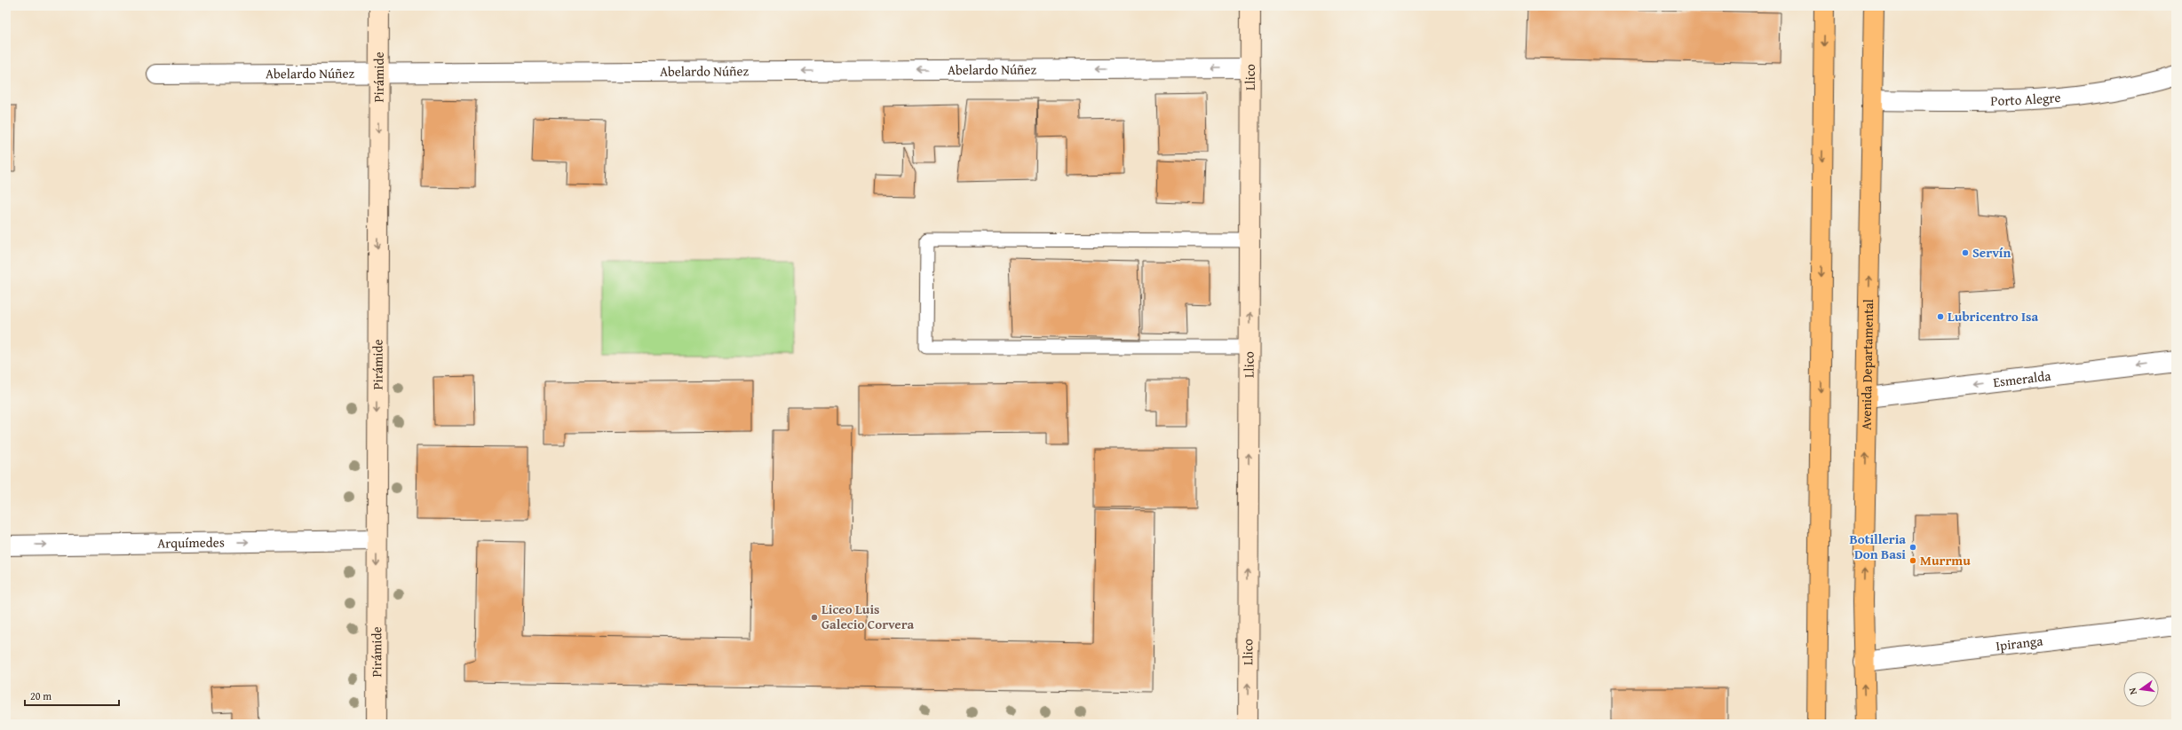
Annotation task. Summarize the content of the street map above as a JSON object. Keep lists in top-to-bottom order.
{
  "streets": {
    "main road": ["Avenida Departamental"],
    "street": [
      "Abelardo Núñez",
      "Pirámide",
      "Llico",
      "Porto Alegre",
      "Esmeralda",
      "Arquímedes",
      "Ipiranga"
    ]
  },
  "crossings": [
    ["Abelardo Núñez", "Pirámide"],
    ["Abelardo Núñez", "Llico"],
    ["Pirámide", "Arquímedes"],
    ["Porto Alegre", "Avenida Departamental"],
    ["Avenida Departamental", "Esmeralda"],
    ["Avenida Departamental", "Ipiranga"]
  ],
  "one_way": [
    "Abelardo Núñez",
    "Pirámide",
    "Llico",
    "Esmeralda",
    "Arquímedes"
  ],
  "places": [
    "Servín",
    "Lubricentro Isa",
    "Botilleria Don Basi",
    "Murrmu",
    "Liceo Luis Galecio Corvera"
  ],
  "scale_bar": "20 m",
  "north": "left"
}
